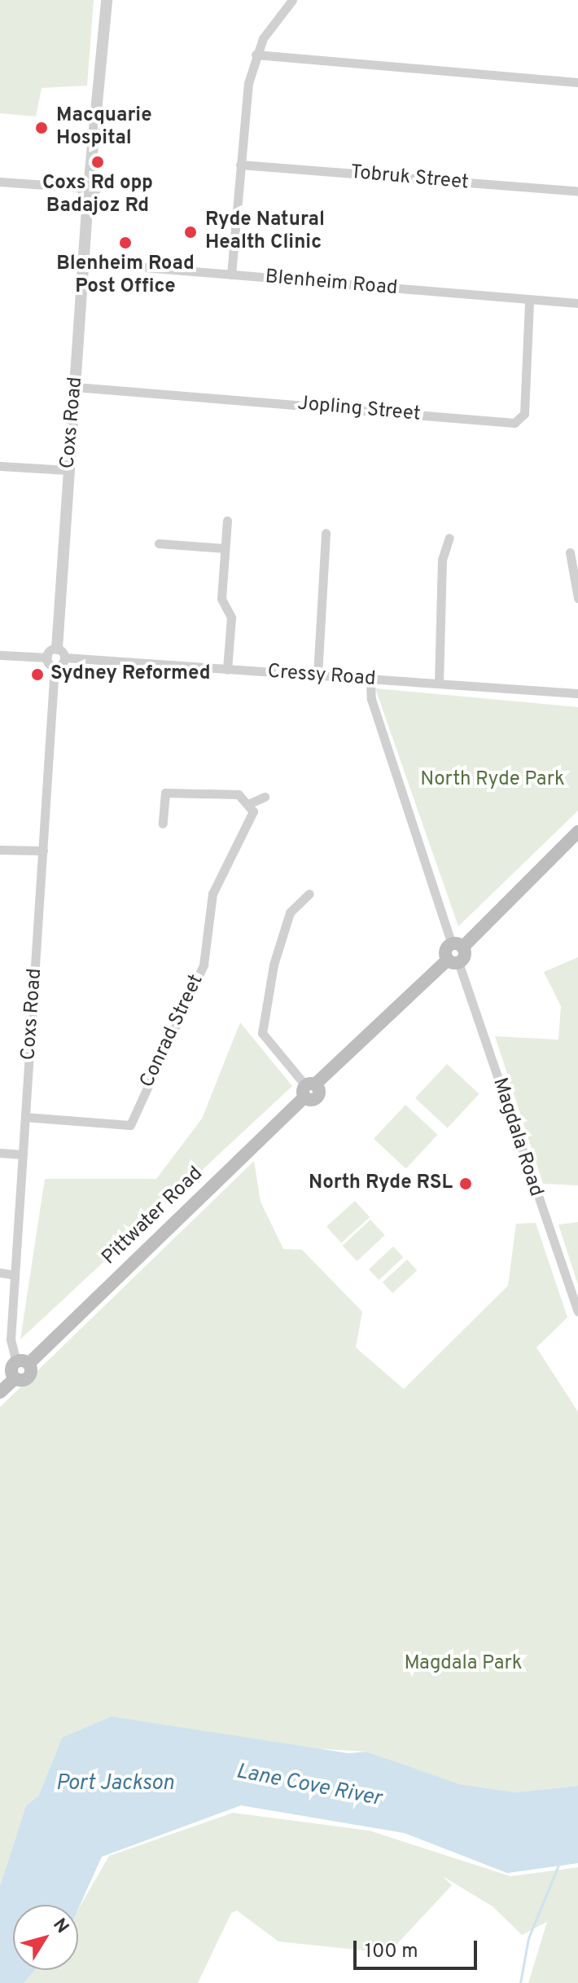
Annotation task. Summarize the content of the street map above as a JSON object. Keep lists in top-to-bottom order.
{
  "streets": {
    "main road": ["Pittwater Road"],
    "street": [
      "Tobruk Street",
      "Blenheim Road",
      "Jopling Street",
      "Coxs Road",
      "Cressy Road",
      "Conrad Street",
      "Magdala Road"
    ]
  },
  "crossings": [
    ["Blenheim Road", "Jopling Street"],
    ["Blenheim Road", "Coxs Road"],
    ["Jopling Street", "Coxs Road"],
    ["Coxs Road", "Cressy Road"],
    ["Coxs Road", "Conrad Street"],
    ["Coxs Road", "Pittwater Road"],
    ["Magdala Road", "Pittwater Road"]
  ],
  "water": ["Port Jackson", "Lane Cove River"],
  "parks": ["North Ryde Park", "Magdala Park"],
  "places": [
    "Macquarie Hospital",
    "Coxs Rd opp Badajoz Rd",
    "Ryde Natural Health Clinic",
    "Blenheim Road Post Office",
    "Sydney Reformed",
    "North Ryde RSL"
  ],
  "scale_bar": "100 m",
  "north": "top right"
}
